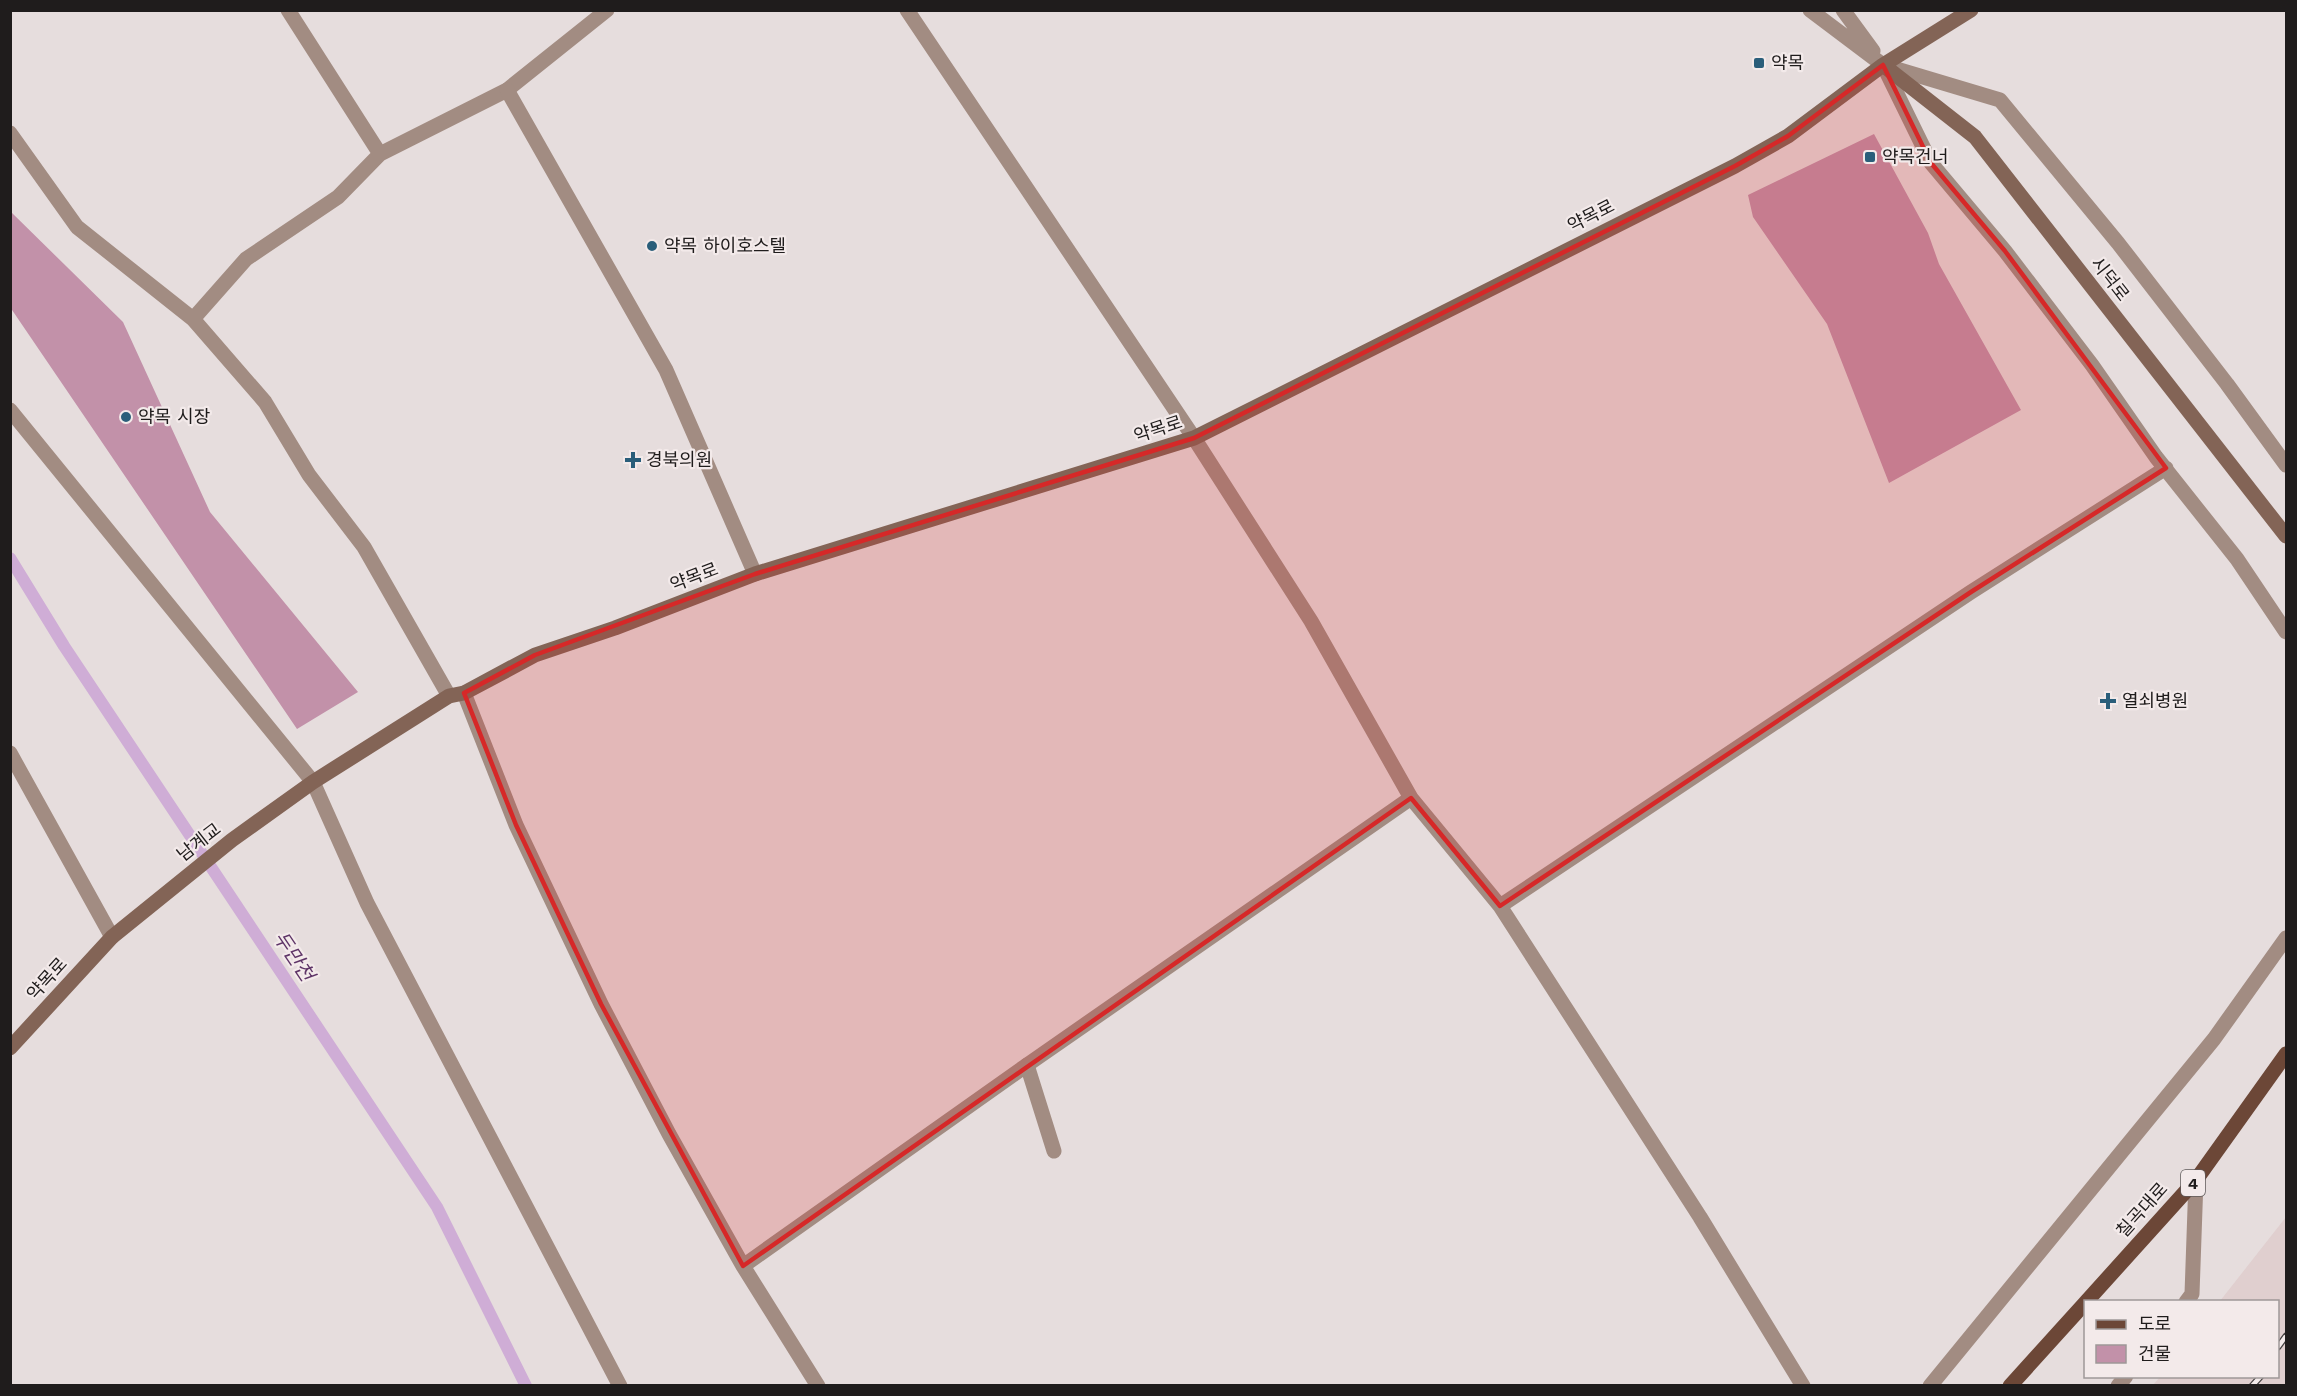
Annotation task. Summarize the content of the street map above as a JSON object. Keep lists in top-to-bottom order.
{
  "streets": {
    "main road": ["4", "칠곡대로"],
    "street": ["약목로", "시덕로", "남계교"]
  },
  "crossings": [
    ["약목로", "시덕로"],
    ["약목로", "남계교"]
  ],
  "water": ["두만천"],
  "places": {
    "transit": ["약목", "약목건너"],
    "other": ["약목 하이호스텔", "약목 시장"],
    "health": ["경북의원", "열쇠병원"]
  },
  "legend": ["도로", "건물"]
}
